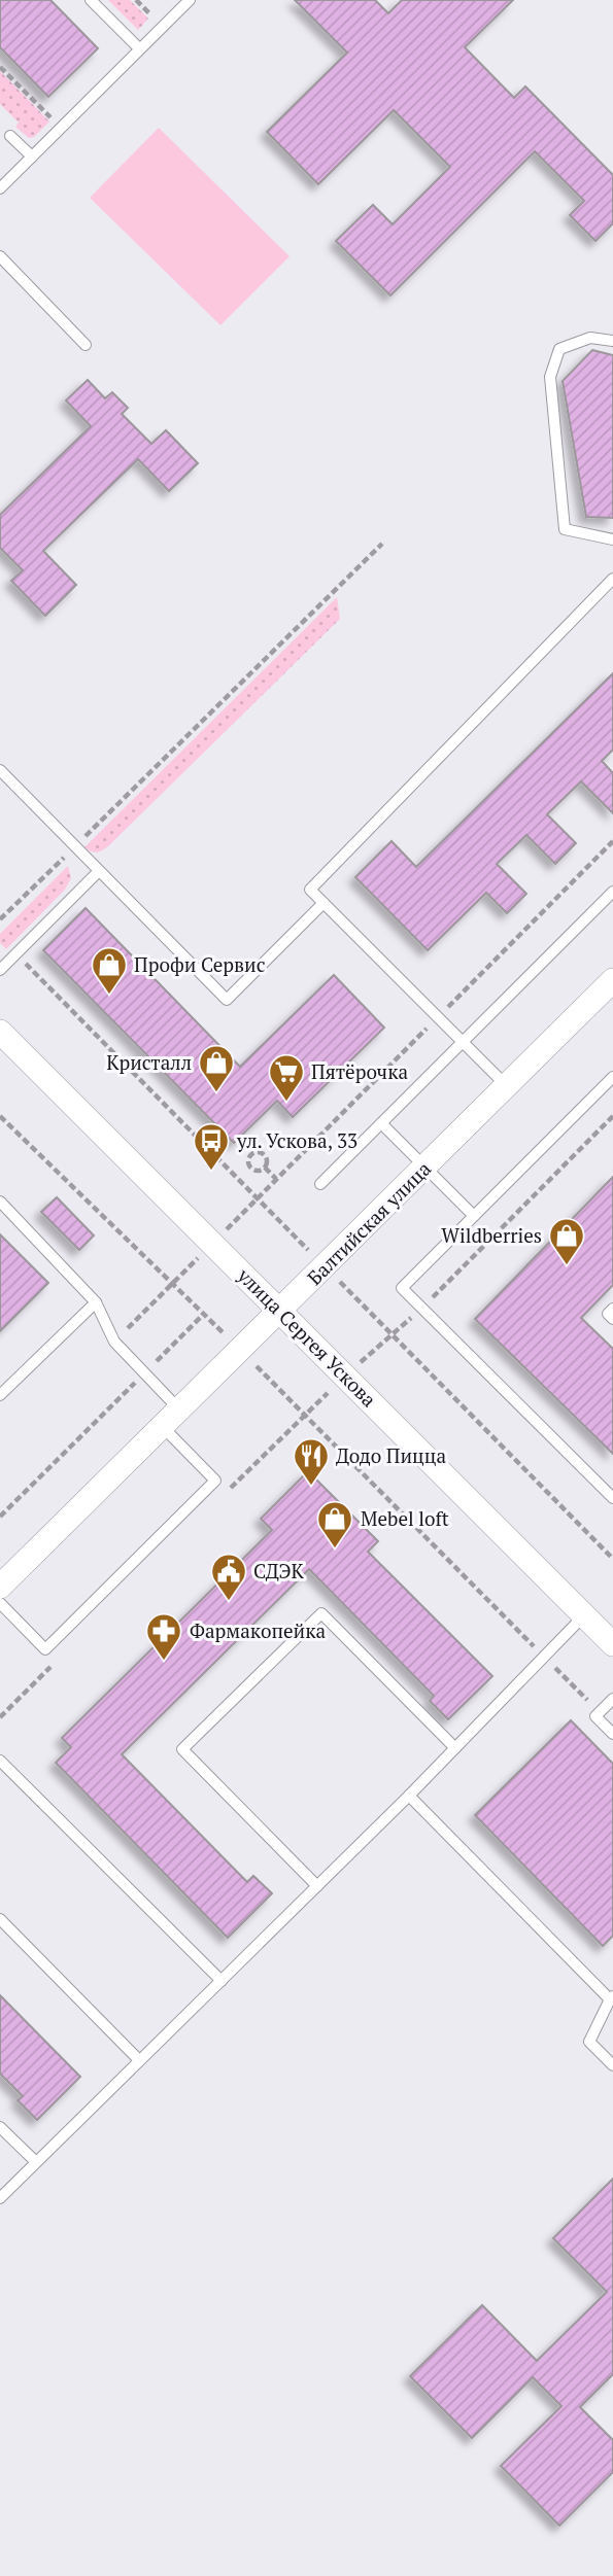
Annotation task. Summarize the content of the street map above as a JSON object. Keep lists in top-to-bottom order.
{
  "streets": {
    "street": ["Балтийская улица", "улица Сергея Ускова"]
  },
  "crossings": [
    ["Балтийская улица", "улица Сергея Ускова"]
  ],
  "places": {
    "shop": [
      "Профи Сервис",
      "Кристалл",
      "Wildberries",
      "Mebel loft"
    ],
    "supermarket": ["Пятёрочка"],
    "bus stop": ["ул. Ускова, 33"],
    "restaurant": ["Додо Пицца"],
    "public building": ["СДЭК"],
    "pharmacy": ["Фармакопейка"]
  }
}
